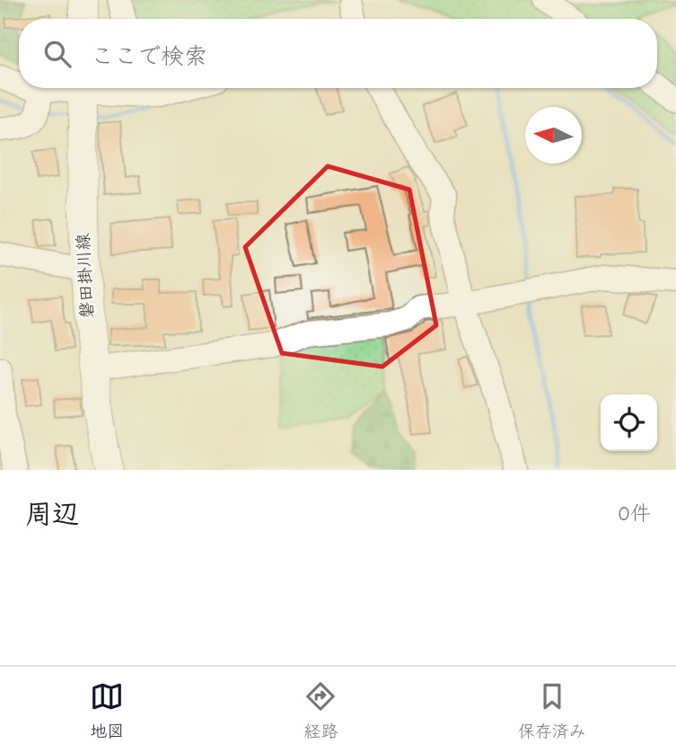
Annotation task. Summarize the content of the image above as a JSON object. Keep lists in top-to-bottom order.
{
  "streets": {
    "main road": ["磐田掛川線"]
  },
  "north": "left",
  "page": {
    "search": "ここで検索",
    "heading": ["周辺", "0件"],
    "nav": ["地図", "経路", "保存済み"]
  }
}
